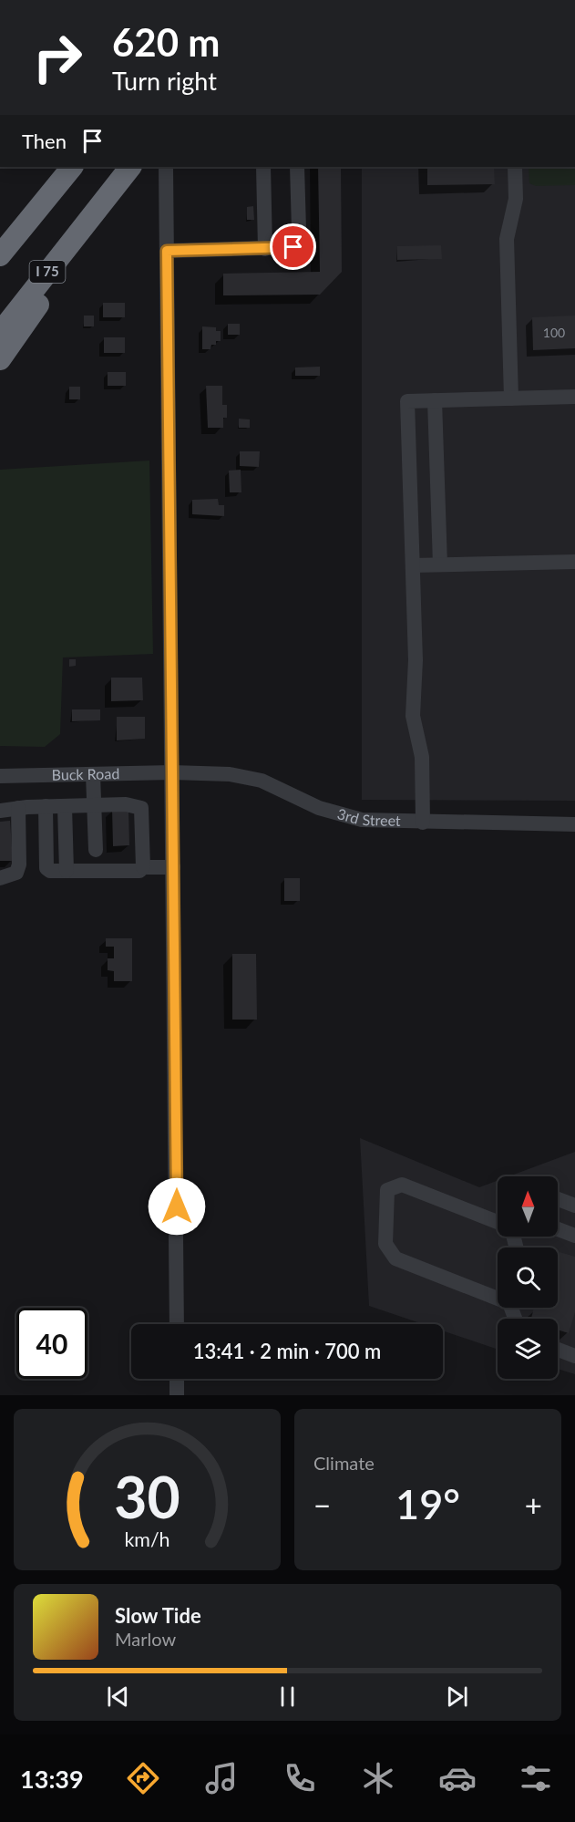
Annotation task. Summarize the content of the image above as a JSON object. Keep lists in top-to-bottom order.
{
  "streets": {
    "highway": ["I 75"],
    "street": ["Buck Road", "3rd Street"]
  },
  "crossings": [
    ["Buck Road", "3rd Street"]
  ],
  "house_numbers": ["100"],
  "north": "top",
  "page": {
    "turn": ["620 m", "Turn right"],
    "then": "Then",
    "limit": "40",
    "trip": "13:41 · 2 min · 700 m",
    "tile": "Climate",
    "heat": ["−", "19°", "+"],
    "song": ["Slow Tide", "Marlow"],
    "tabs": "13:39",
    "gauge": ["30", "km/h"]
  }
}
